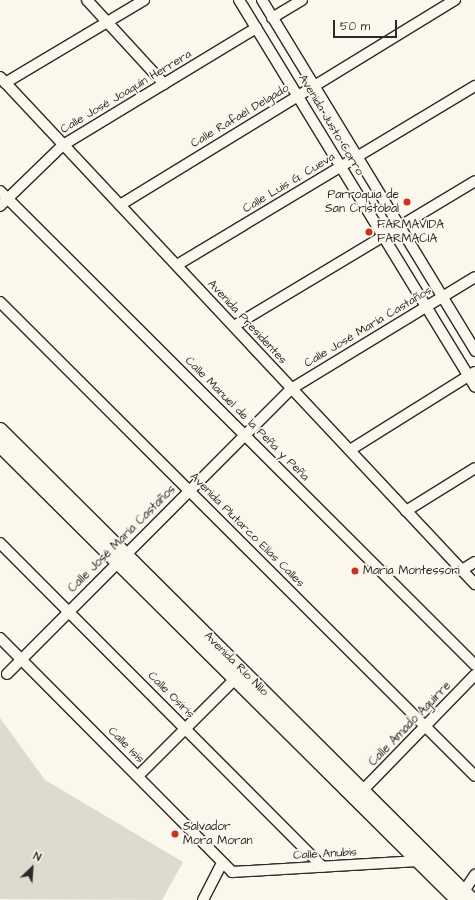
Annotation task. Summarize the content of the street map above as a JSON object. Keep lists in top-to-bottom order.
{
  "streets": {
    "main road": ["Avenida Río Nilo"],
    "street": [
      "Calle José Joaquín Herrera",
      "Calle Rafaél Delgado",
      "Avenida Justo Corro",
      "Calle Luis G. Cueva",
      "Avenida Presidentes",
      "Calle José María Castaños",
      "Calle Manuel de la Peña y Peña",
      "Avenida Plutarco Elías Calles",
      "Calle Osiris",
      "Calle Amado Aguirre",
      "Calle Isis",
      "Calle Anubis"
    ]
  },
  "crossings": [
    ["Calle José Joaquín Herrera", "Avenida Justo Corro"],
    ["Calle José Joaquín Herrera", "Avenida Presidentes"],
    ["Calle José Joaquín Herrera", "Calle Manuel de la Peña y Peña"],
    ["Calle Rafaél Delgado", "Avenida Justo Corro"],
    ["Calle Rafaél Delgado", "Avenida Presidentes"],
    ["Avenida Justo Corro", "Calle Luis G. Cueva"],
    ["Avenida Justo Corro", "Calle José María Castaños"],
    ["Calle Luis G. Cueva", "Avenida Presidentes"],
    ["Avenida Presidentes", "Calle José María Castaños"],
    ["Calle José María Castaños", "Calle Manuel de la Peña y Peña"],
    ["Calle José María Castaños", "Avenida Plutarco Elías Calles"],
    ["Calle José María Castaños", "Avenida Río Nilo"],
    ["Calle José María Castaños", "Calle Osiris"],
    ["Calle José María Castaños", "Calle Isis"],
    ["Avenida Plutarco Elías Calles", "Calle Amado Aguirre"],
    ["Avenida Río Nilo", "Calle Amado Aguirre"],
    ["Avenida Río Nilo", "Calle Anubis"],
    ["Calle Osiris", "Calle Anubis"],
    ["Calle Isis", "Calle Anubis"]
  ],
  "places": [
    "Parroquia de San Cristóbal",
    "FARMAVIDA FARMACIA",
    "Maria Montessori",
    "Salvador Mora Moran"
  ],
  "scale_bar": "50 m",
  "north": "top right"
}
